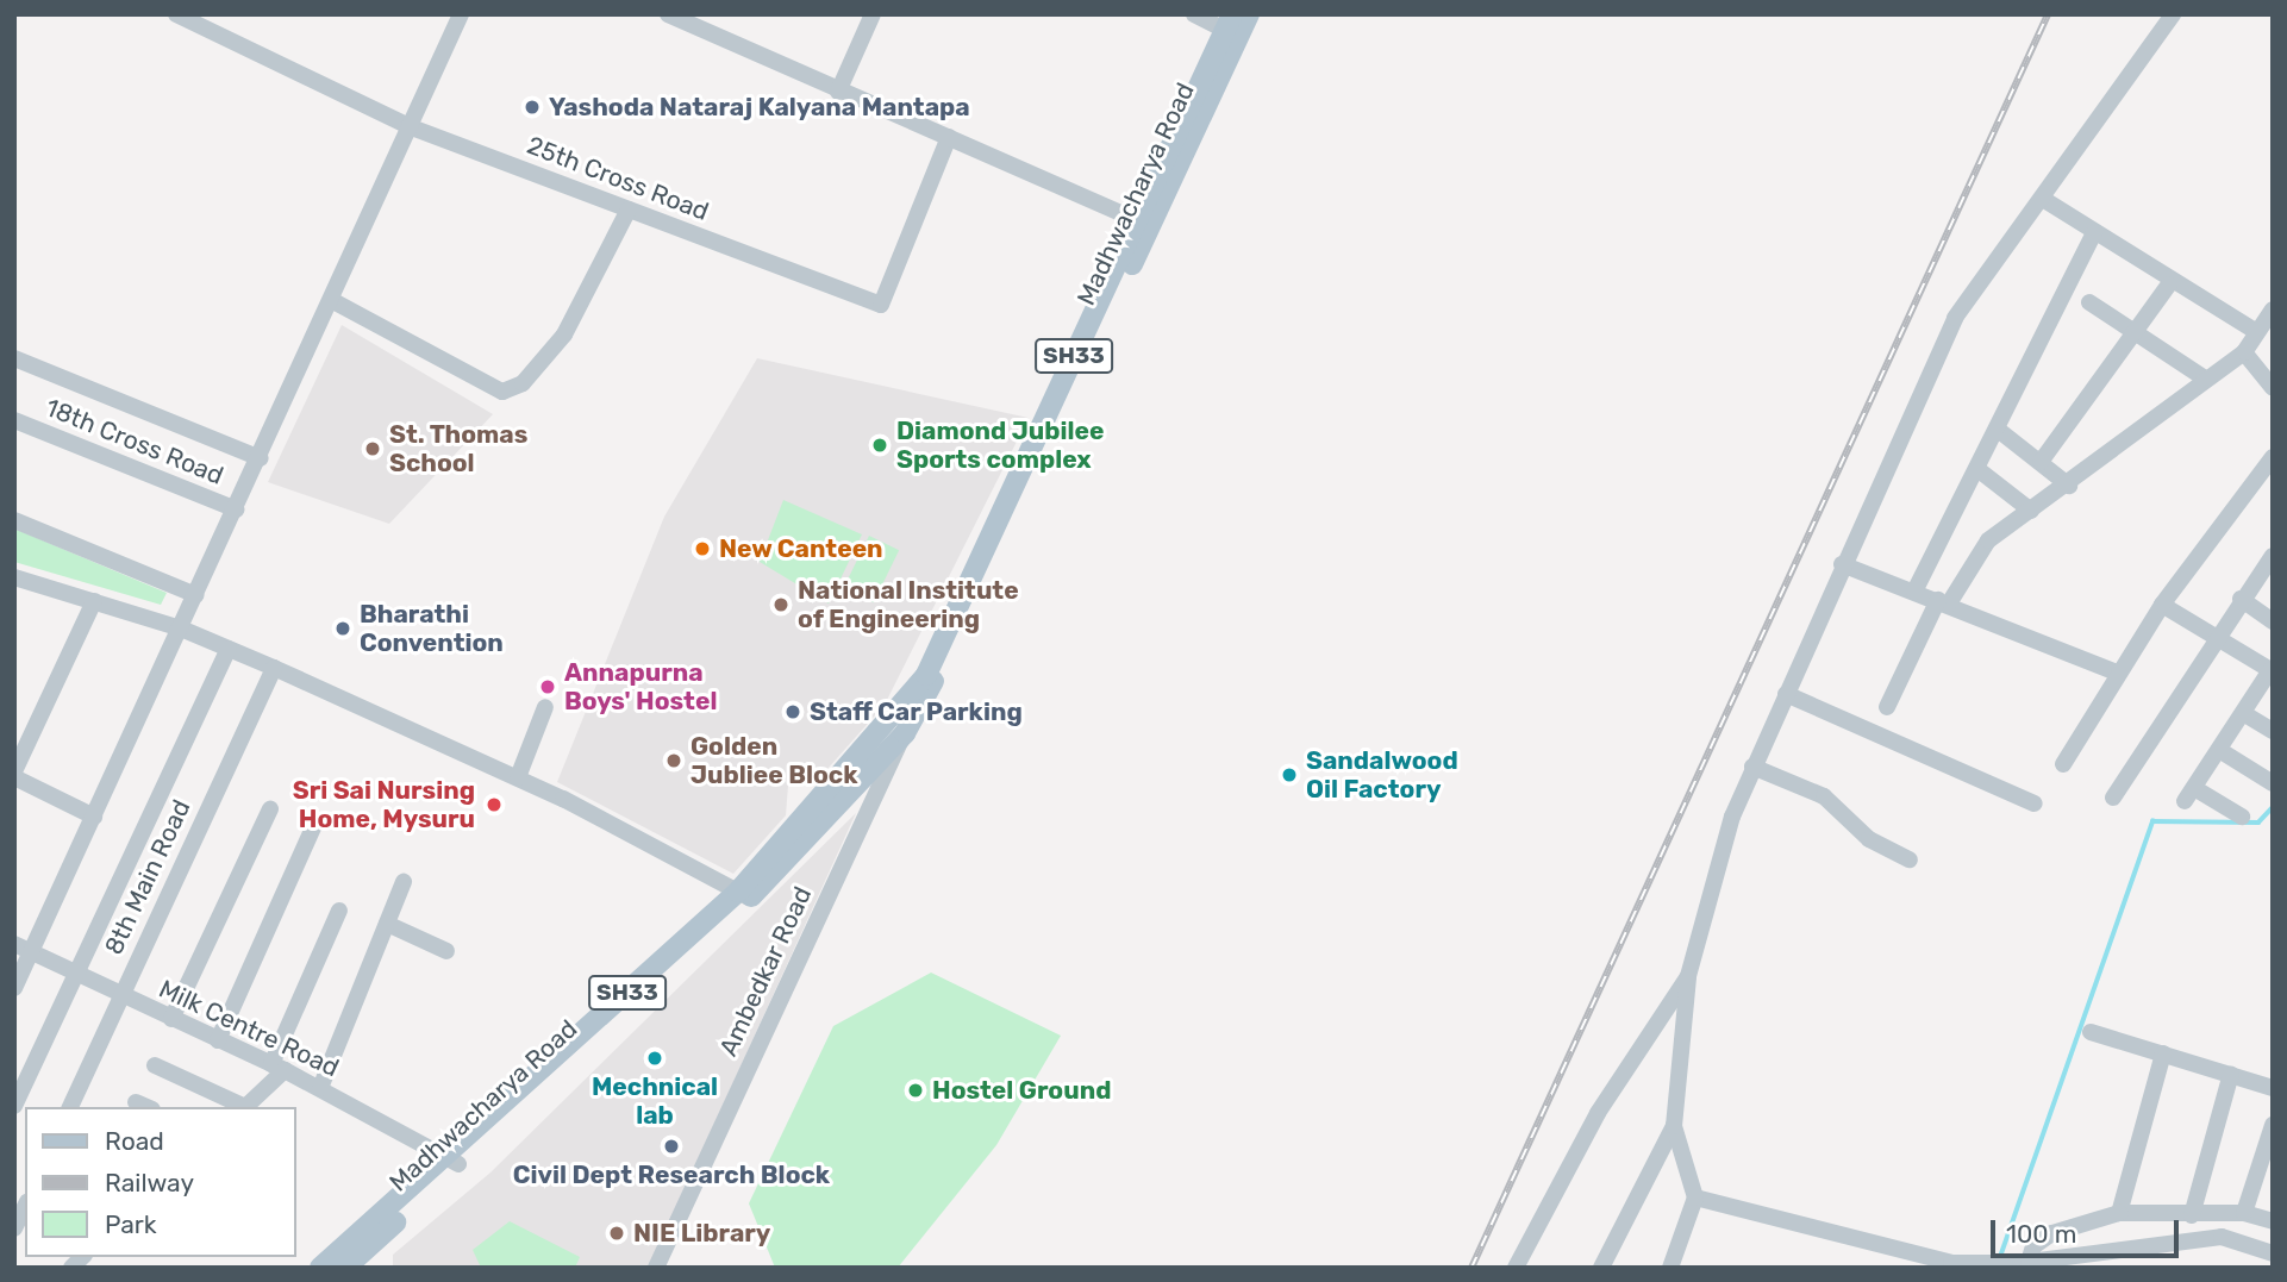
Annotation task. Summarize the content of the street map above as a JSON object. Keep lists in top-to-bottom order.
{
  "streets": {
    "main road": ["Madhwacharya Road", "SH33"],
    "street": [
      "25th Cross Road",
      "18th Cross Road",
      "8th Main Road",
      "Ambedkar Road",
      "Milk Centre Road"
    ]
  },
  "crossings": [
    ["Madhwacharya Road", "SH33"],
    ["Madhwacharya Road", "Ambedkar Road"],
    ["SH33", "Ambedkar Road"],
    ["SH33", "Milk Centre Road"],
    ["8th Main Road", "Milk Centre Road"]
  ],
  "places": [
    "Yashoda Nataraj Kalyana Mantapa",
    "Diamond Jubilee Sports complex",
    "St. Thomas School",
    "New Canteen",
    "National Institute of Engineering",
    "Bharathi Convention",
    "Annapurna Boys' Hostel",
    "Staff Car Parking",
    "Golden Jubliee Block",
    "Sandalwood Oil Factory",
    "Sri Sai Nursing Home, Mysuru",
    "Mechnical lab",
    "Hostel Ground",
    "Civil Dept Research Block",
    "NIE Library"
  ],
  "legend": ["Road", "Railway", "Park"],
  "scale_bar": "100 m"
}
